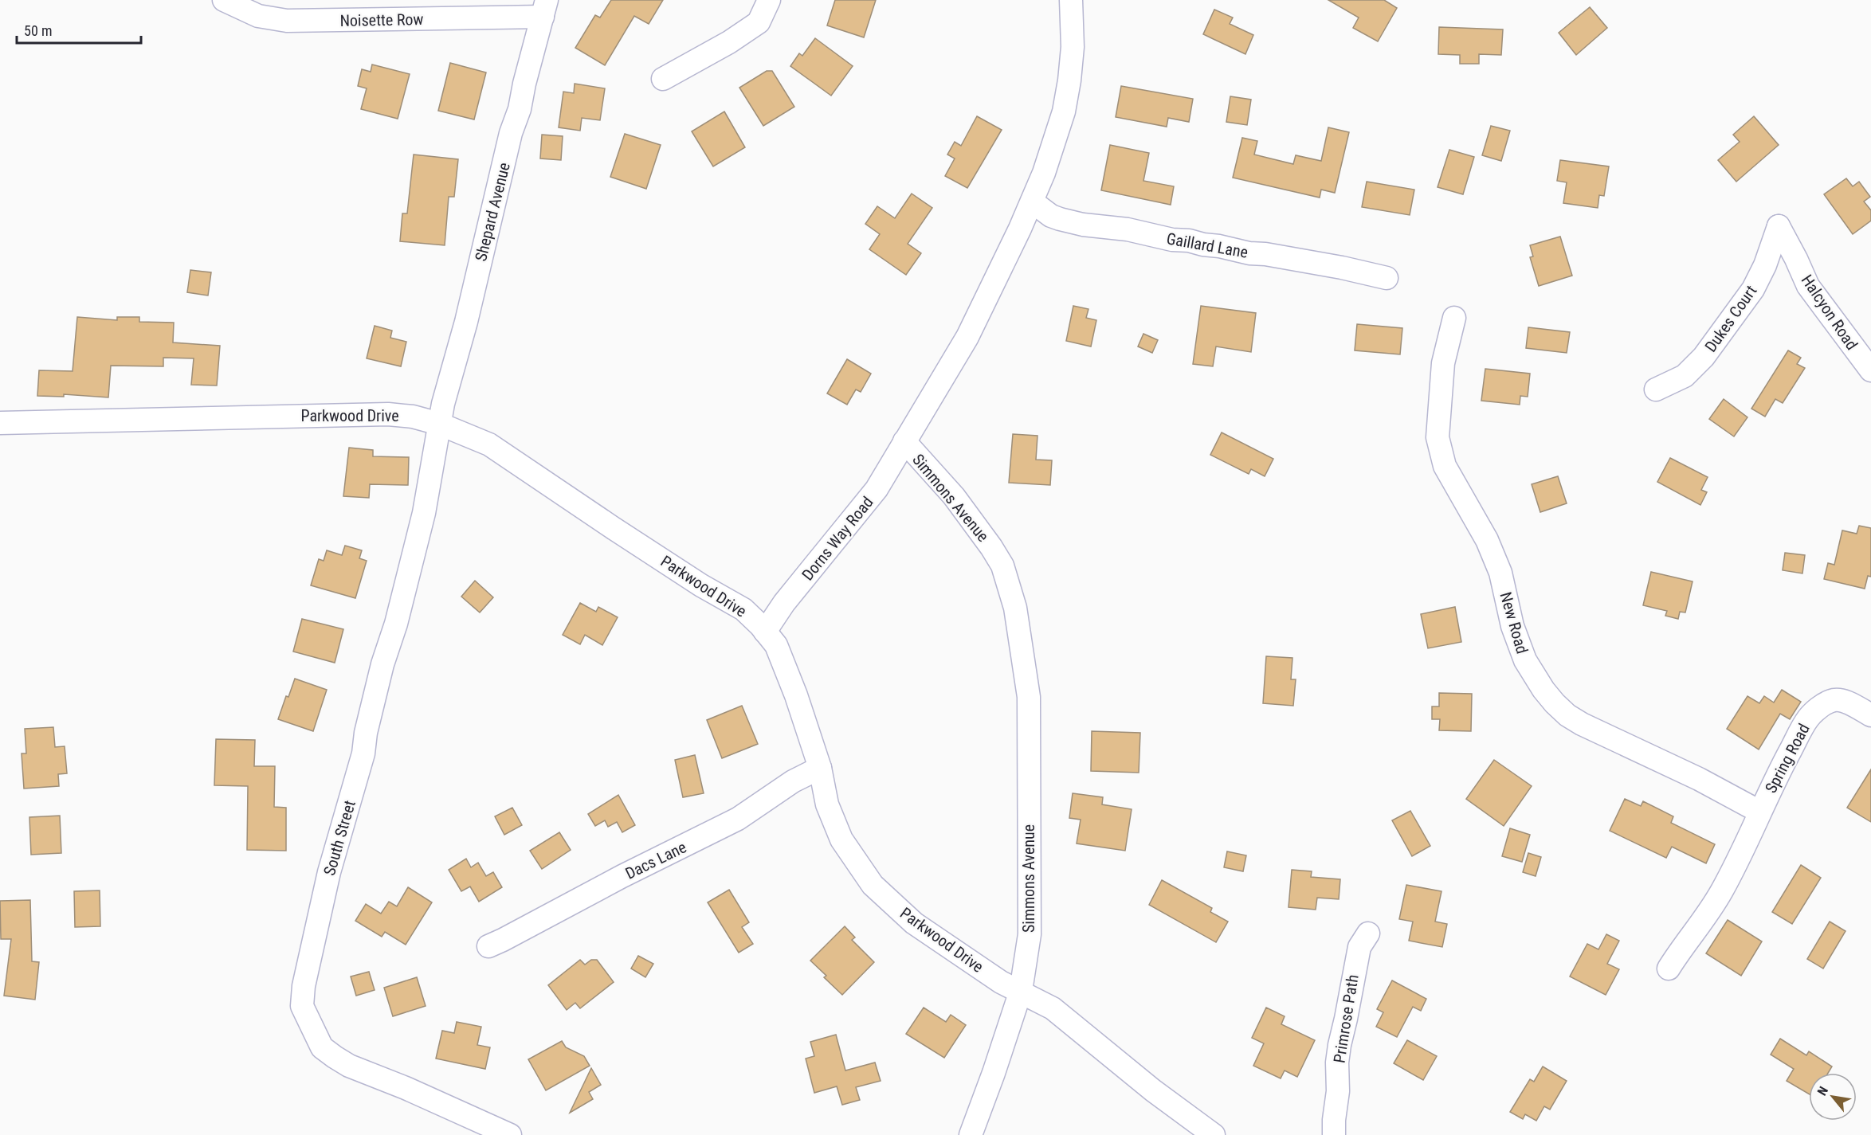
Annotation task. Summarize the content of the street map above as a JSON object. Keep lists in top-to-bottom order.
{
  "streets": {
    "street": [
      "Noisette Row",
      "Shepard Avenue",
      "Gaillard Lane",
      "Halcyon Road",
      "Dukes Court",
      "Parkwood Drive",
      "Simmons Avenue",
      "Dorns Way Road",
      "New Road",
      "Spring Road",
      "South Street",
      "Dacs Lane",
      "Primrose Path"
    ]
  },
  "crossings": [
    ["Noisette Row", "Shepard Avenue"],
    ["Shepard Avenue", "Parkwood Drive"],
    ["Shepard Avenue", "South Street"],
    ["Gaillard Lane", "Simmons Avenue"],
    ["Halcyon Road", "Dukes Court"],
    ["Parkwood Drive", "Simmons Avenue"],
    ["Parkwood Drive", "Dorns Way Road"],
    ["Parkwood Drive", "South Street"],
    ["Parkwood Drive", "Dacs Lane"],
    ["Simmons Avenue", "Dorns Way Road"],
    ["New Road", "Spring Road"]
  ],
  "scale_bar": "50 m",
  "north": "top left"
}
